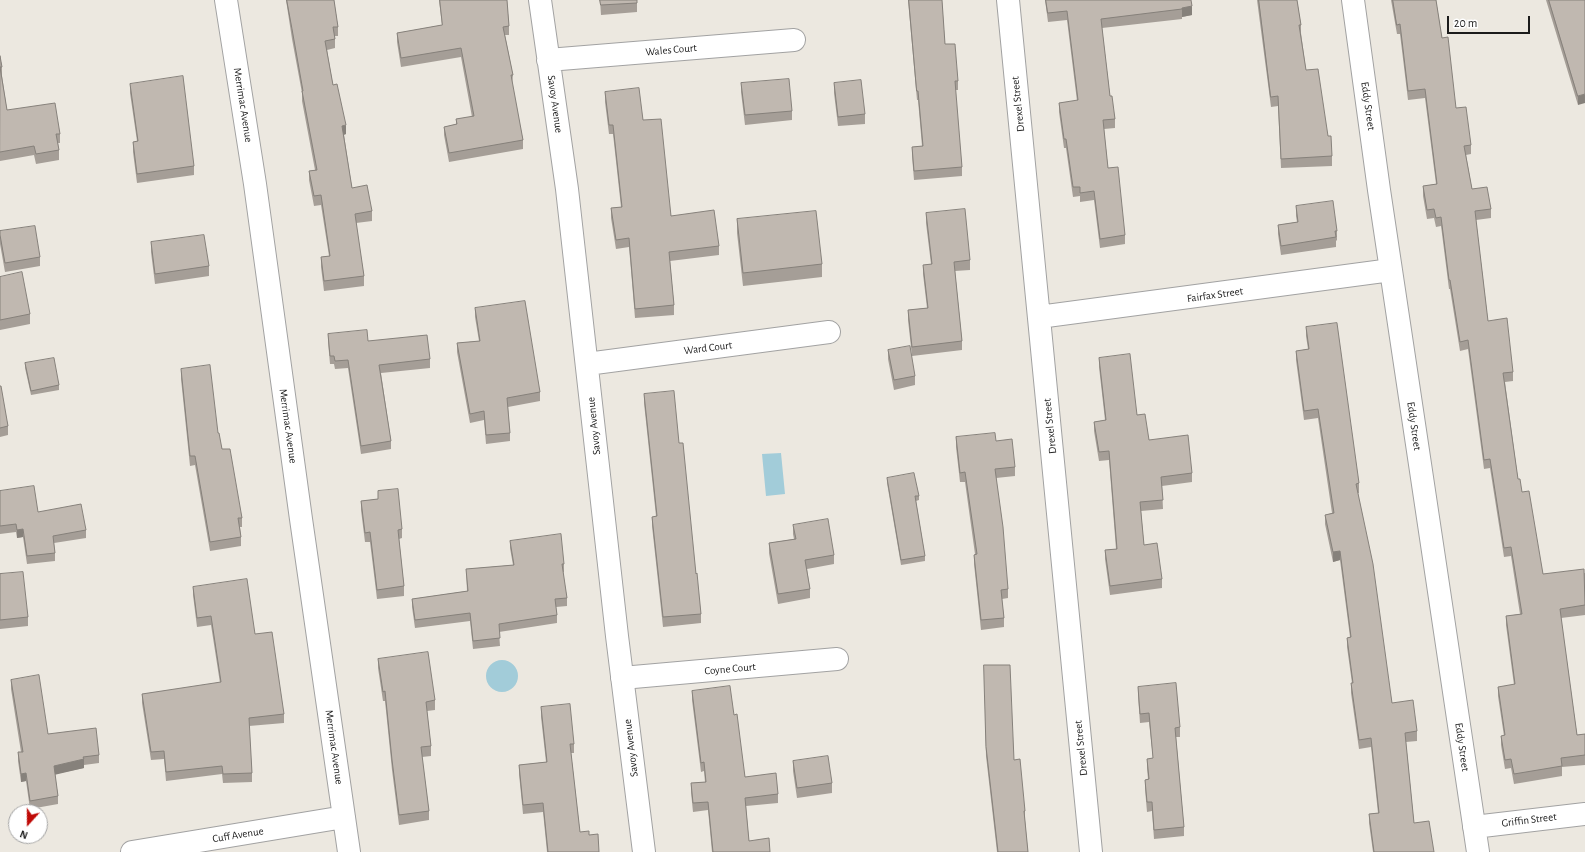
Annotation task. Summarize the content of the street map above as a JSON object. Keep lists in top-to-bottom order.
{
  "streets": {
    "street": [
      "Wales Court",
      "Savoy Avenue",
      "Drexel Street",
      "Merrimac Avenue",
      "Eddy Street",
      "Fairfax Street",
      "Ward Court",
      "Coyne Court",
      "Griffin Street",
      "Cuff Avenue"
    ]
  },
  "crossings": [
    ["Wales Court", "Savoy Avenue"],
    ["Savoy Avenue", "Ward Court"],
    ["Savoy Avenue", "Coyne Court"],
    ["Drexel Street", "Fairfax Street"],
    ["Merrimac Avenue", "Cuff Avenue"],
    ["Eddy Street", "Fairfax Street"],
    ["Eddy Street", "Griffin Street"]
  ],
  "scale_bar": "20 m",
  "north": "bottom"
}
